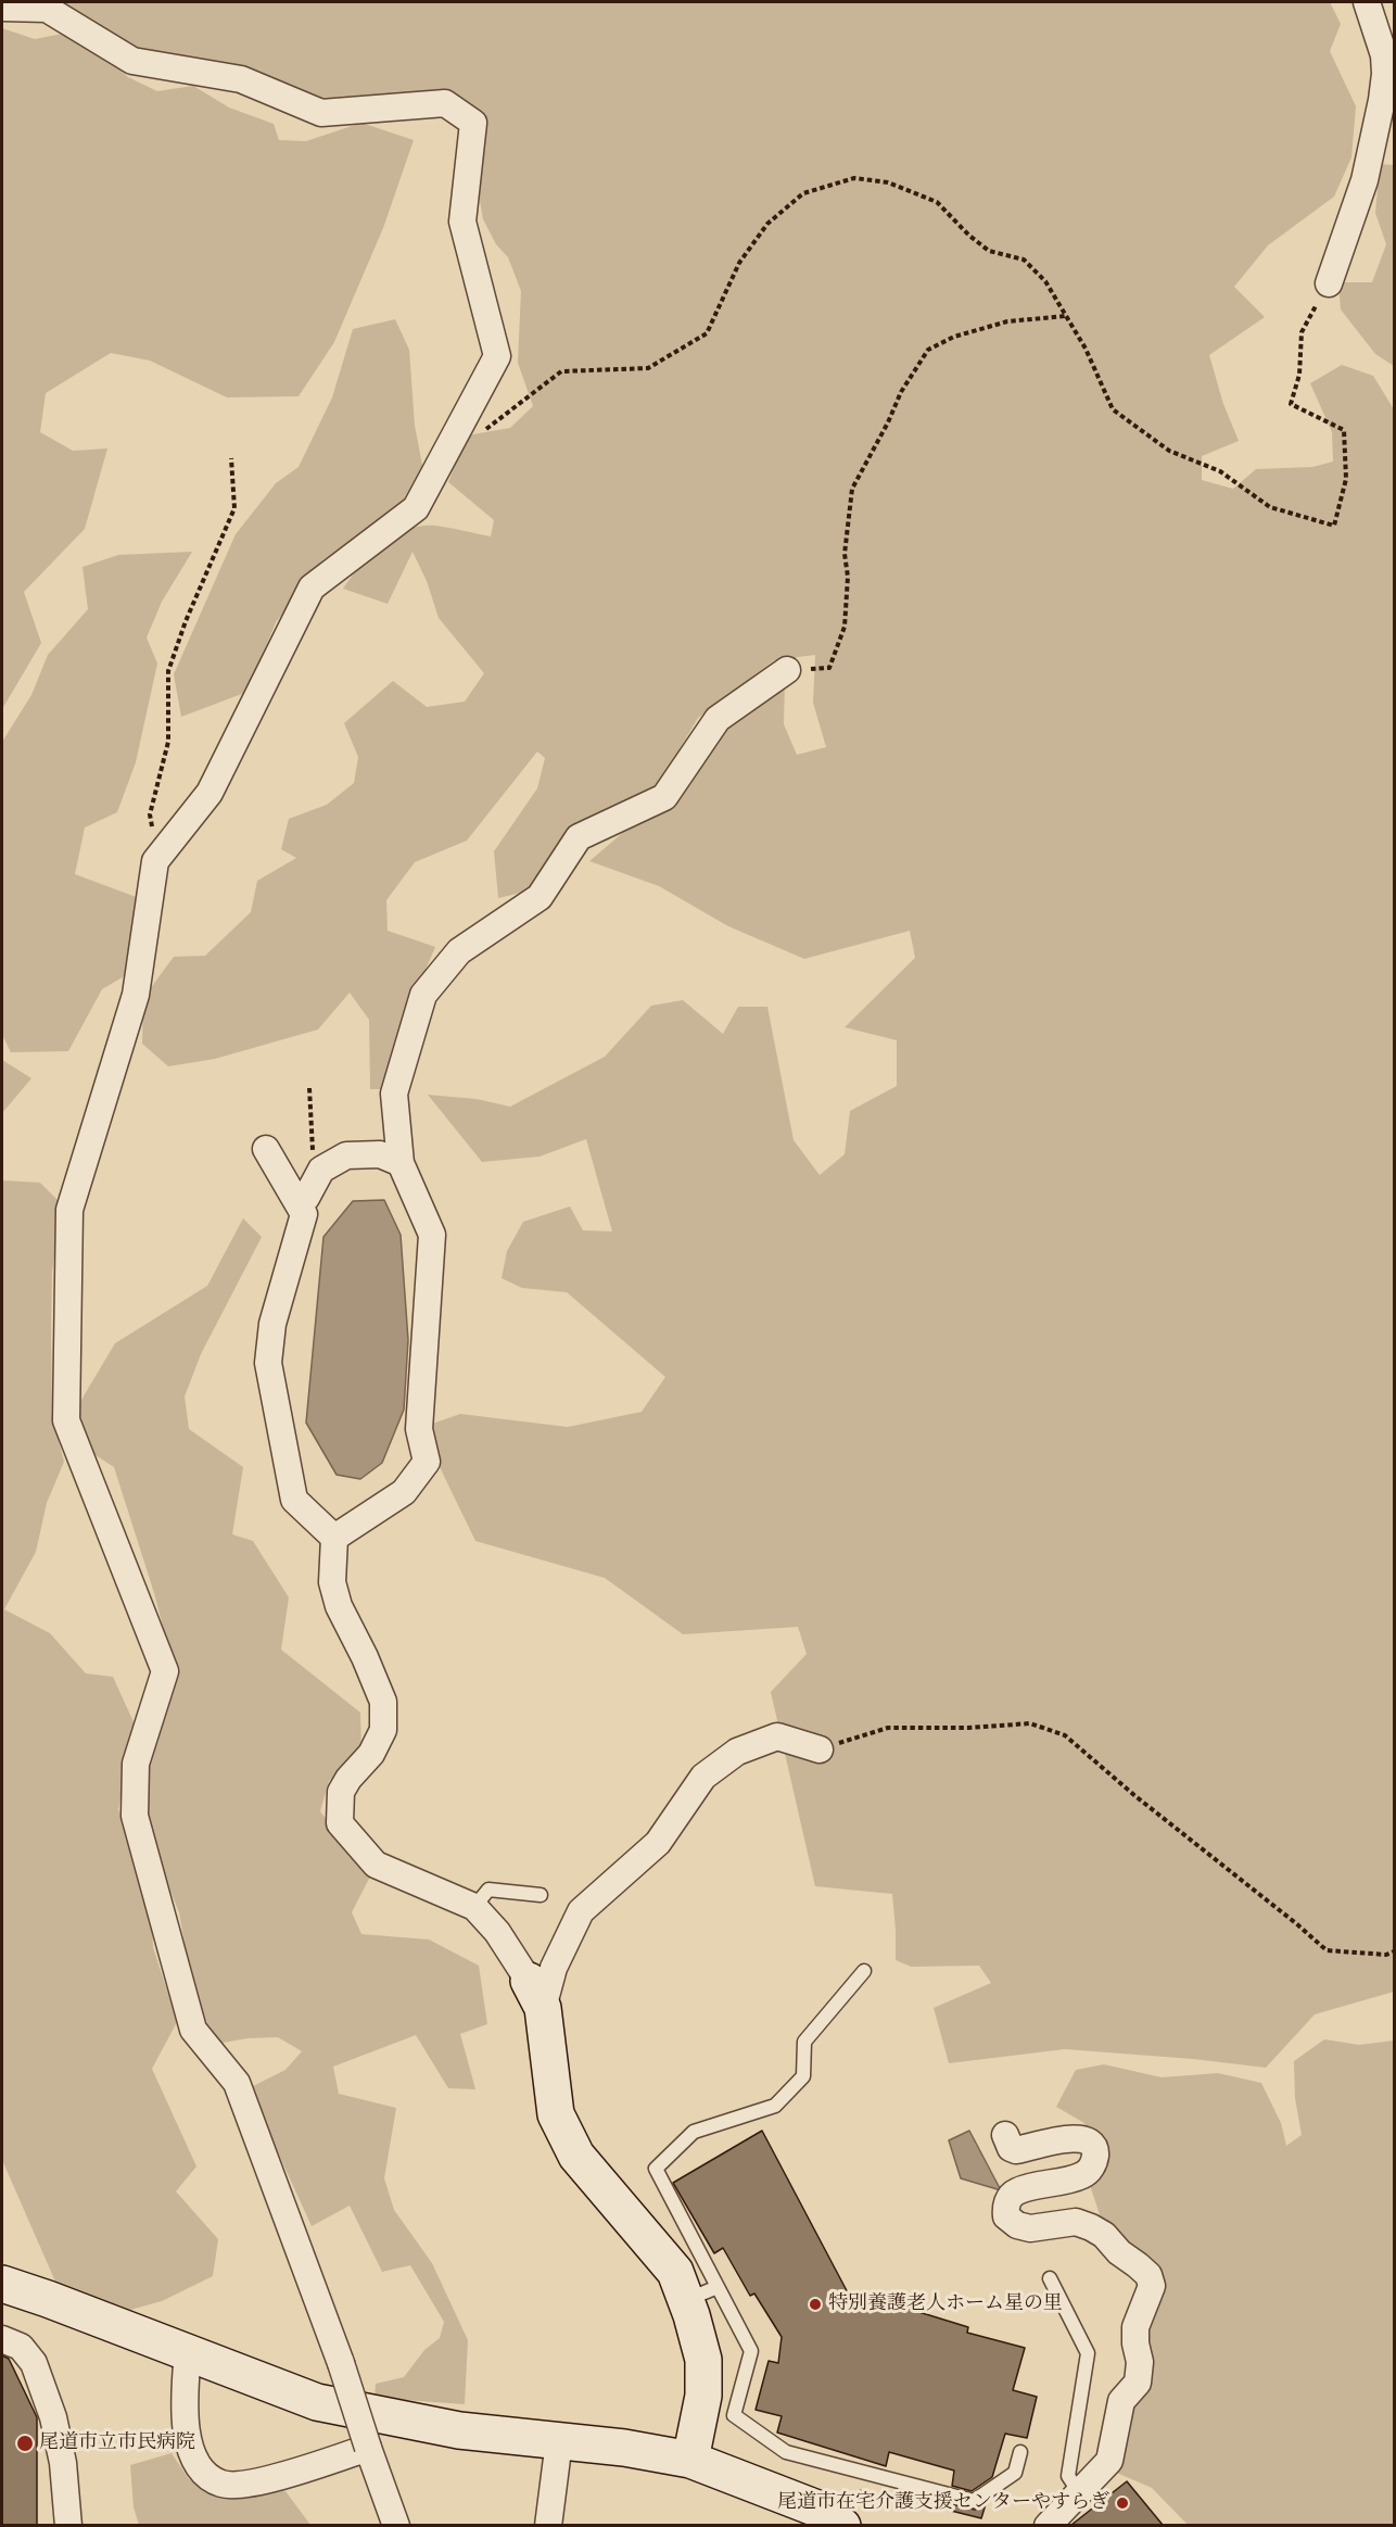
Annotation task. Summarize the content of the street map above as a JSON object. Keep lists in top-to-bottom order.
{
  "places": ["特別養護老人ホーム星の里", "尾道市立市民病院", "尾道市在宅介護支援センターやすらぎ"]
}
